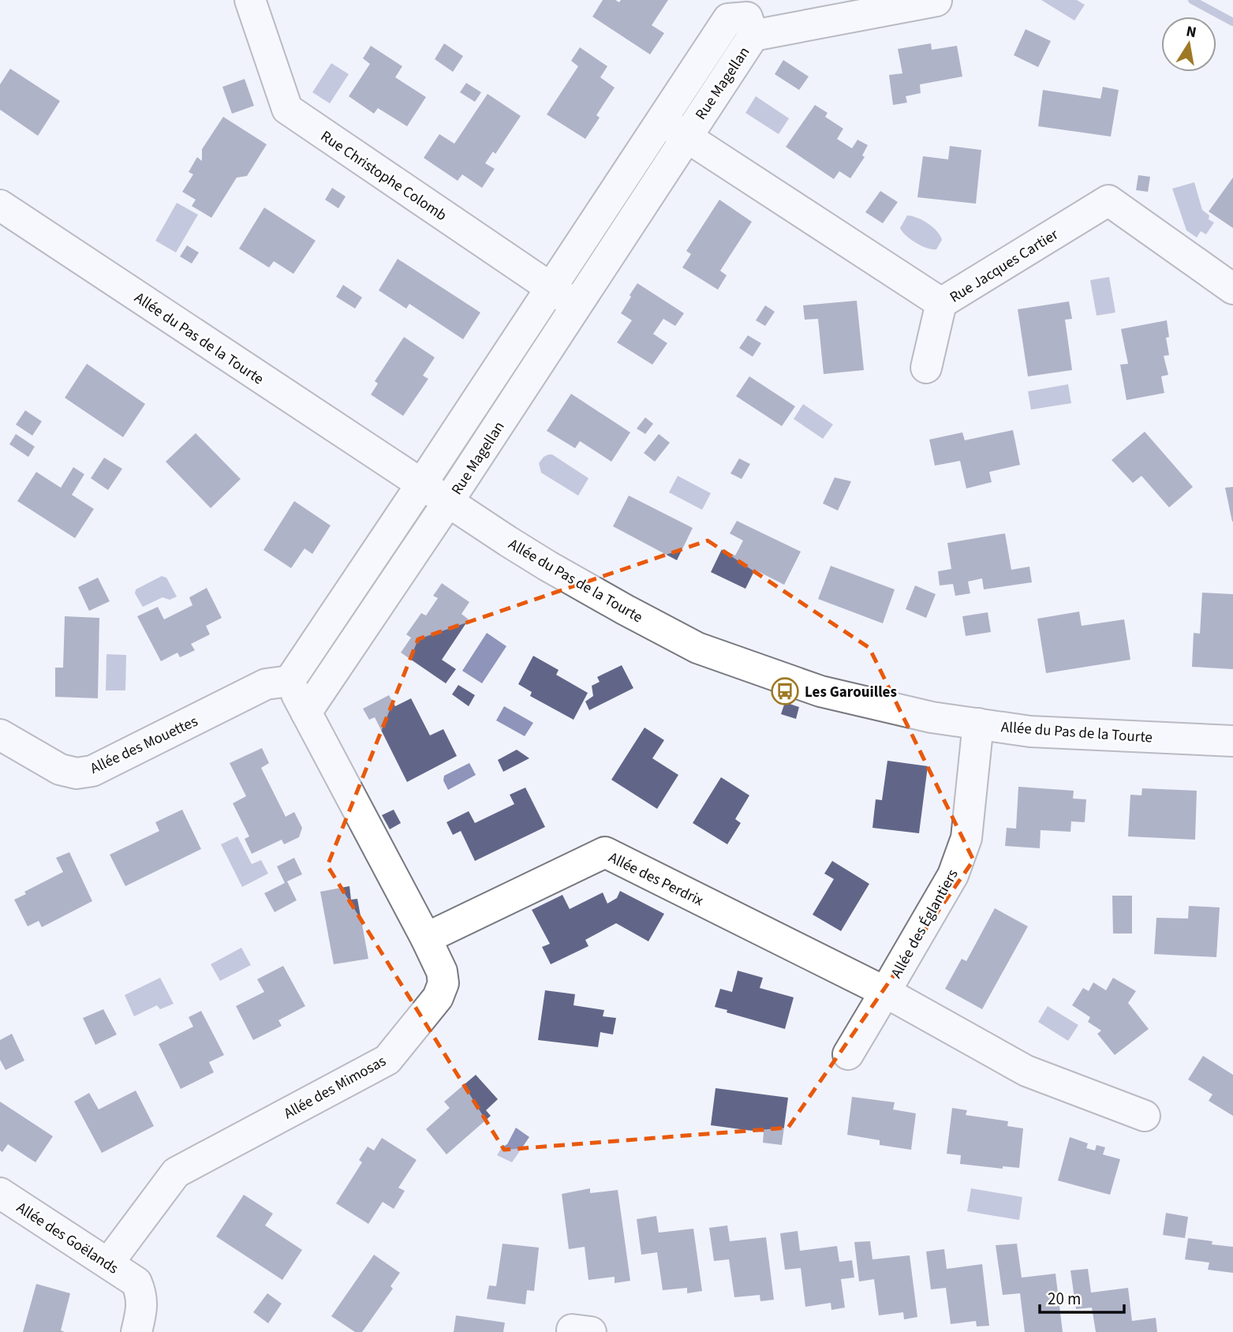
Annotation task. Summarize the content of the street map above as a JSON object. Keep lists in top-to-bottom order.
{
  "streets": {
    "street": [
      "Rue Magellan",
      "Rue Christophe Colomb",
      "Rue Jacques Cartier",
      "Allée du Pas de la Tourte",
      "Allée des Mouettes",
      "Allée des Perdrix",
      "Allée des Églantiers",
      "Allée des Mimosas",
      "Allée des Goëlands"
    ]
  },
  "crossings": [
    ["Rue Magellan", "Rue Christophe Colomb"],
    ["Rue Magellan", "Rue Jacques Cartier"],
    ["Rue Magellan", "Allée du Pas de la Tourte"],
    ["Rue Magellan", "Allée des Mouettes"],
    ["Rue Magellan", "Allée des Mimosas"],
    ["Allée du Pas de la Tourte", "Allée des Églantiers"],
    ["Allée des Perdrix", "Allée des Églantiers"],
    ["Allée des Perdrix", "Allée des Mimosas"],
    ["Allée des Mimosas", "Allée des Goëlands"]
  ],
  "places": {
    "bus stop": ["Les Garouilles"]
  },
  "scale_bar": "20 m",
  "north": "top"
}
